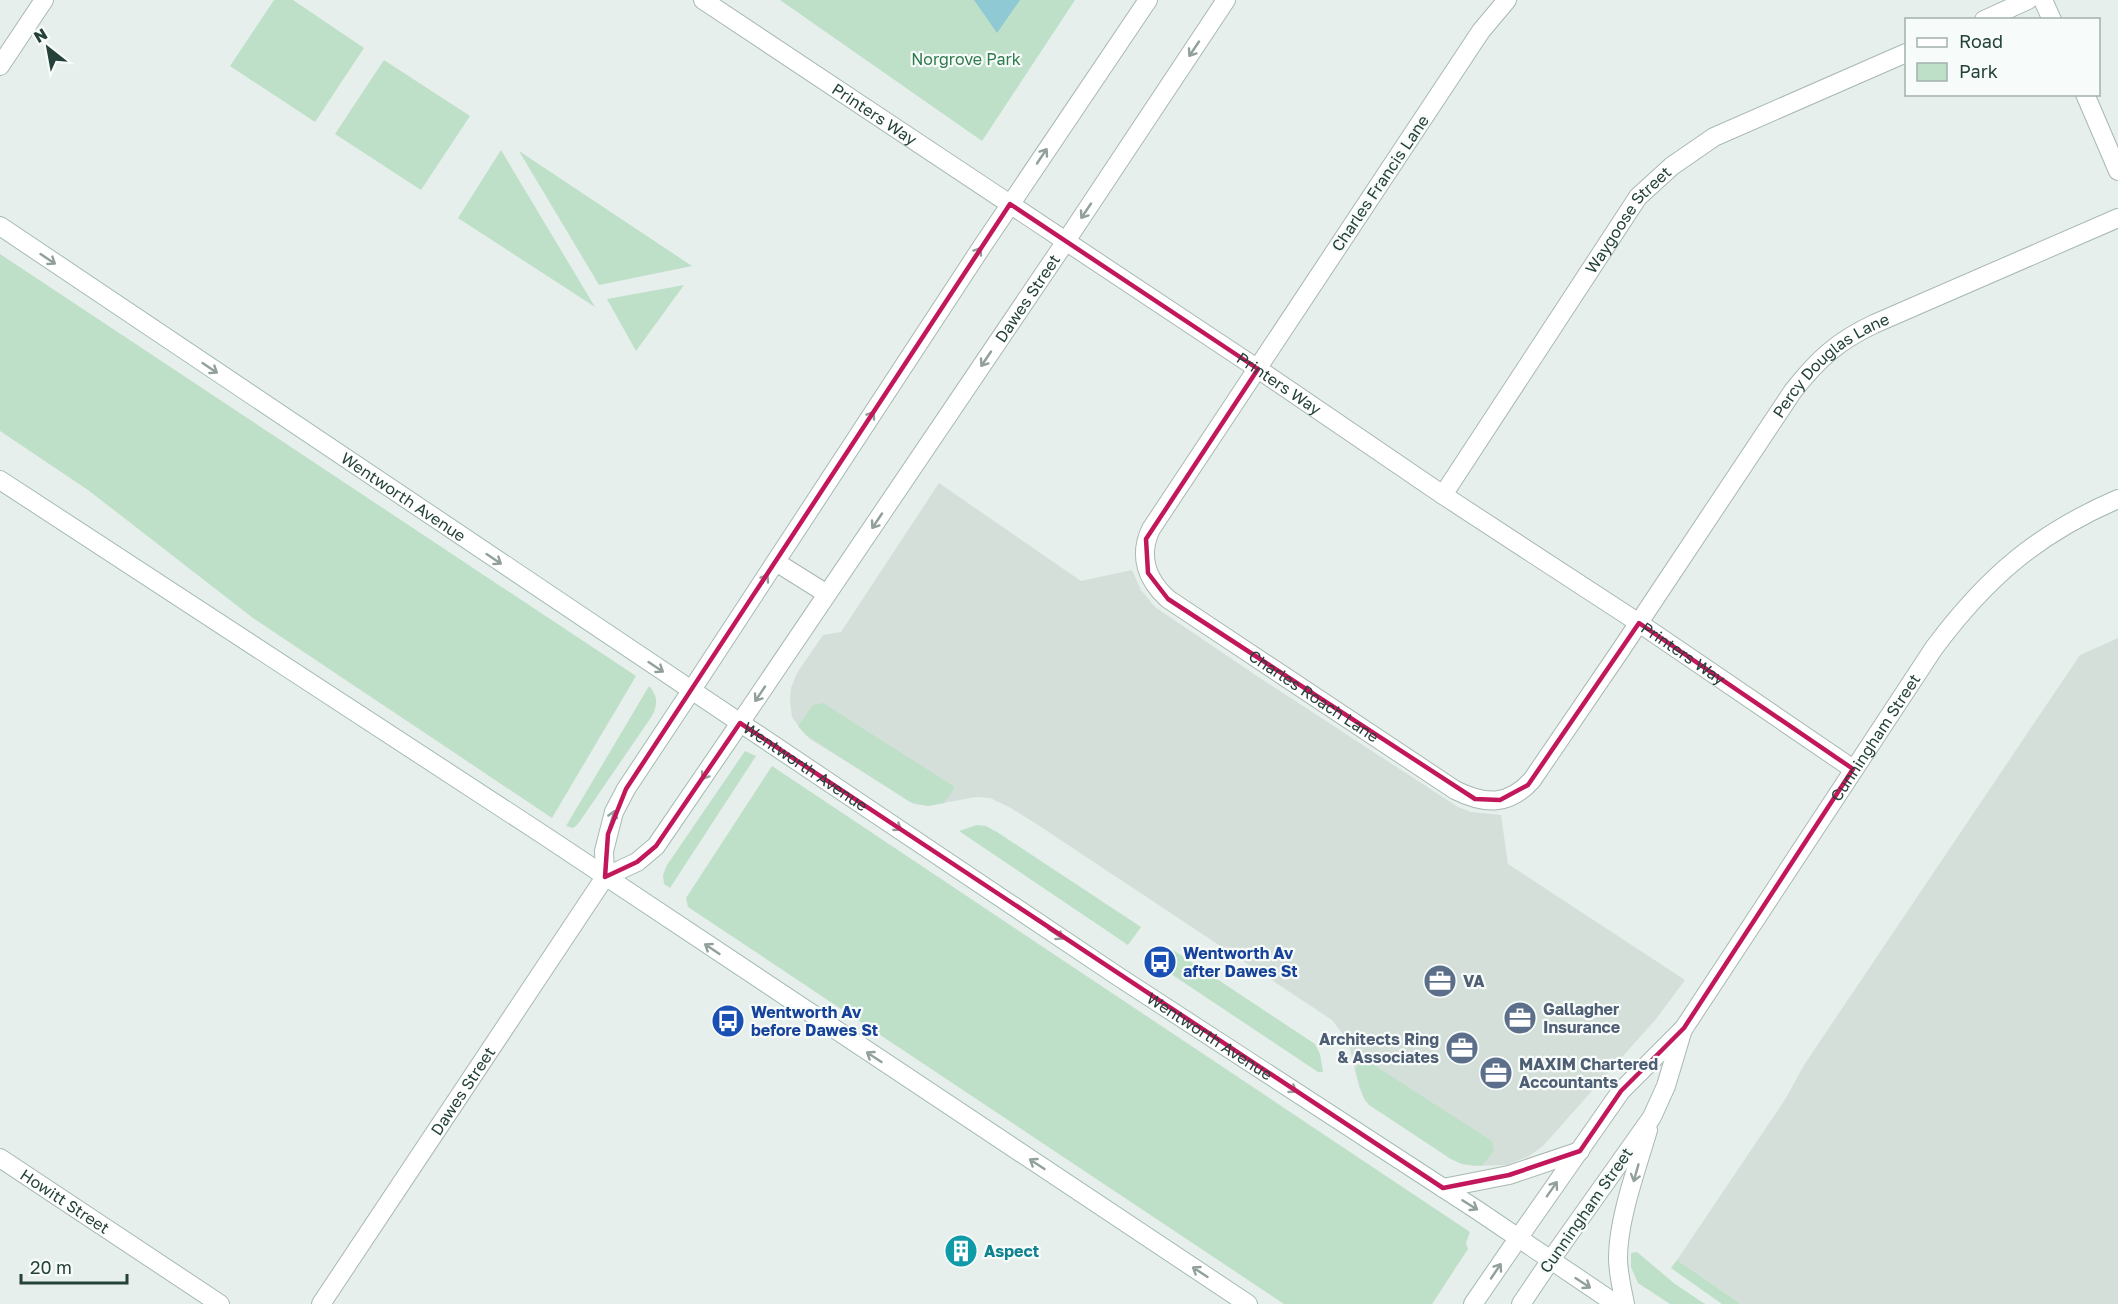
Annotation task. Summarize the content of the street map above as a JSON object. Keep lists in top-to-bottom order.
{
  "streets": {
    "street": [
      "Printers Way",
      "Charles Francis Lane",
      "Waygoose Street",
      "Dawes Street",
      "Percy Douglas Lane",
      "Wentworth Avenue",
      "Charles Roach Lane",
      "Cunningham Street",
      "Howitt Street"
    ]
  },
  "crossings": [
    ["Printers Way", "Charles Francis Lane"],
    ["Printers Way", "Waygoose Street"],
    ["Printers Way", "Dawes Street"],
    ["Printers Way", "Percy Douglas Lane"],
    ["Printers Way", "Charles Roach Lane"],
    ["Printers Way", "Cunningham Street"],
    ["Charles Francis Lane", "Charles Roach Lane"],
    ["Dawes Street", "Wentworth Avenue"],
    ["Percy Douglas Lane", "Charles Roach Lane"],
    ["Wentworth Avenue", "Cunningham Street"]
  ],
  "one_way": ["Wentworth Avenue"],
  "parks": ["Norgrove Park"],
  "places": {
    "bus stop": ["Wentworth Av after Dawes St", "Wentworth Av before Dawes St"],
    "office": [
      "VA",
      "Gallagher Insurance",
      "Architects Ring & Associates",
      "MAXIM Chartered Accountants"
    ],
    "building": ["Aspect"]
  },
  "legend": ["Road", "Park"],
  "scale_bar": "20 m",
  "north": "top left"
}
